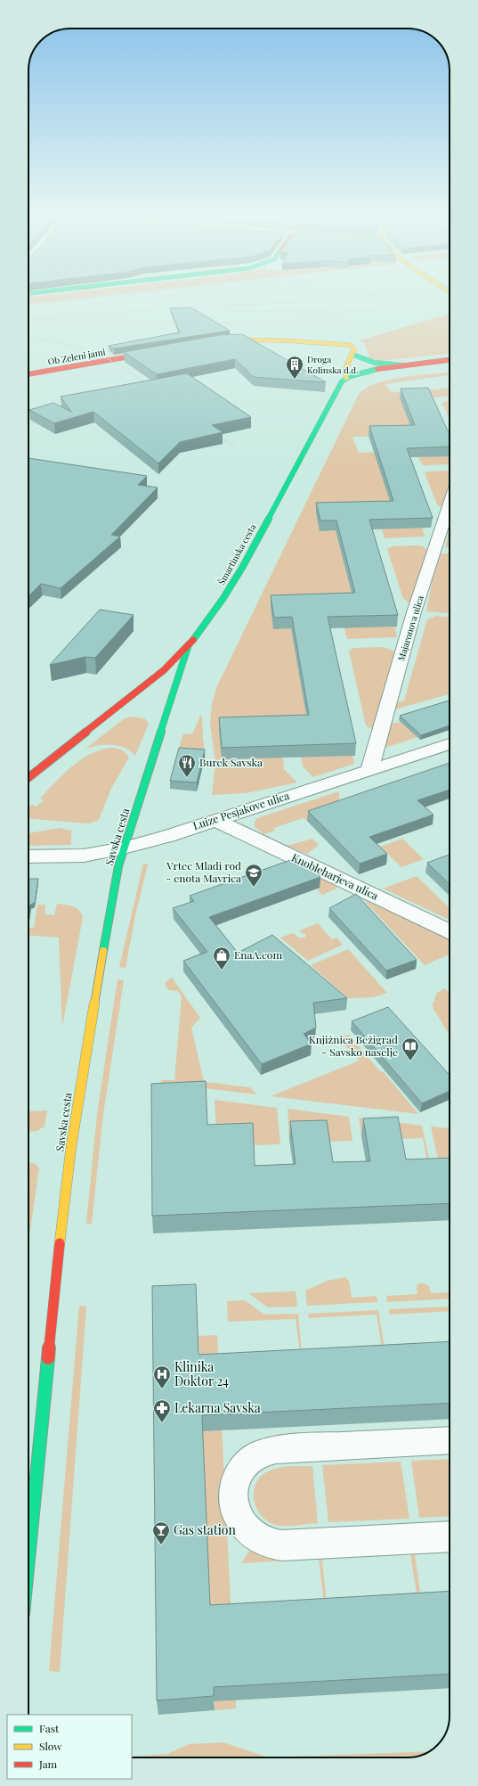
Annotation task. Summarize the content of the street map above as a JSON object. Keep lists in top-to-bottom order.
{
  "streets": {
    "street": [
      "Ob Zeleni jami",
      "Šmartinska cesta",
      "Majaronova ulica",
      "Luize Pesjakove ulica",
      "Savska cesta",
      "Knobleharjeva ulica"
    ]
  },
  "crossings": [
    ["Šmartinska cesta", "Savska cesta"],
    ["Majaronova ulica", "Luize Pesjakove ulica"],
    ["Luize Pesjakove ulica", "Savska cesta"],
    ["Luize Pesjakove ulica", "Knobleharjeva ulica"]
  ],
  "places": {
    "building": ["Droga Kolinska d.d."],
    "restaurant": ["Burek Savska"],
    "school or university": ["Vrtec Mladi rod - enota Mavrica"],
    "shop": ["EnaA.com"],
    "library": ["Knjižnica Bežigrad - Savsko naselje"],
    "hospital": ["Klinika Doktor 24"],
    "pharmacy": ["Lekarna Savska"],
    "bar": ["Gas station"]
  },
  "legend": ["Fast", "Slow", "Jam"]
}
